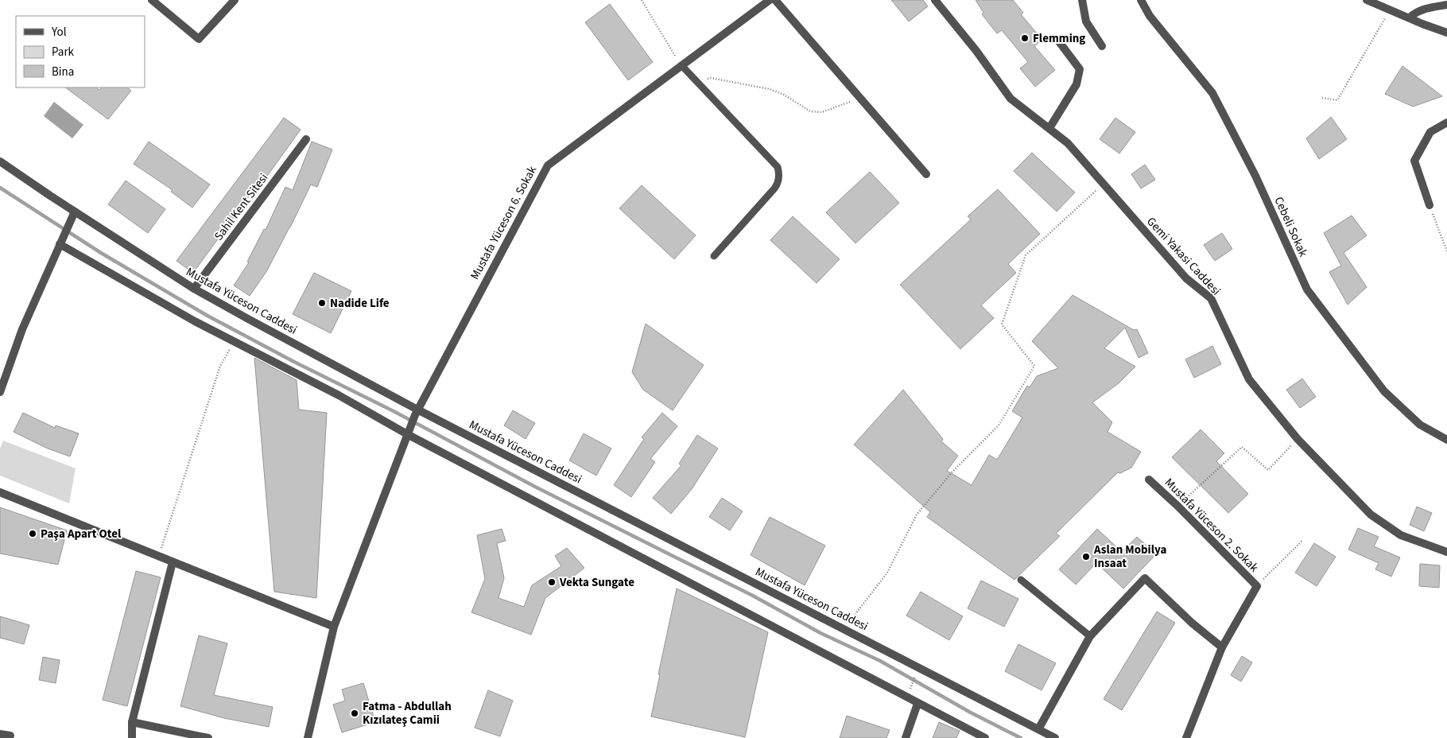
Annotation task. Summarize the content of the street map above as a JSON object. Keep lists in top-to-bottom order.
{
  "streets": {
    "street": [
      "Sahil Kent Sitesi",
      "Mustafa Yüceson 6. Sokak",
      "Cebeli Sokak",
      "Gemi Yakasi Caddesi",
      "Mustafa Yüceson Caddesi",
      "Mustafa Yüceson 2. Sokak"
    ]
  },
  "crossings": [
    ["Sahil Kent Sitesi", "Mustafa Yüceson Caddesi"],
    ["Mustafa Yüceson 6. Sokak", "Mustafa Yüceson Caddesi"]
  ],
  "places": [
    "Flemming",
    "Nadide Life",
    "Paşa Apart Otel",
    "Aslan Mobilya Insaat",
    "Vekta Sungate",
    "Fatma - Abdullah Kızılateş Camii"
  ],
  "legend": ["Yol", "Park", "Bina"]
}
